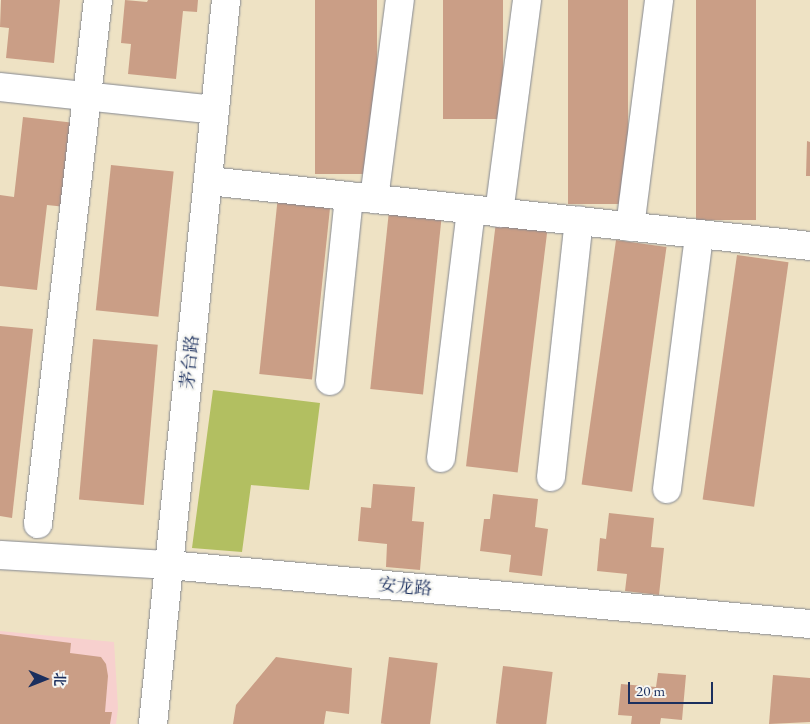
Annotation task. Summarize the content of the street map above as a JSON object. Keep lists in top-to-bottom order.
{
  "streets": {
    "street": ["茅台路", "安龙路"]
  },
  "crossings": [
    ["茅台路", "安龙路"]
  ],
  "scale_bar": "20 m",
  "north": "right"
}
